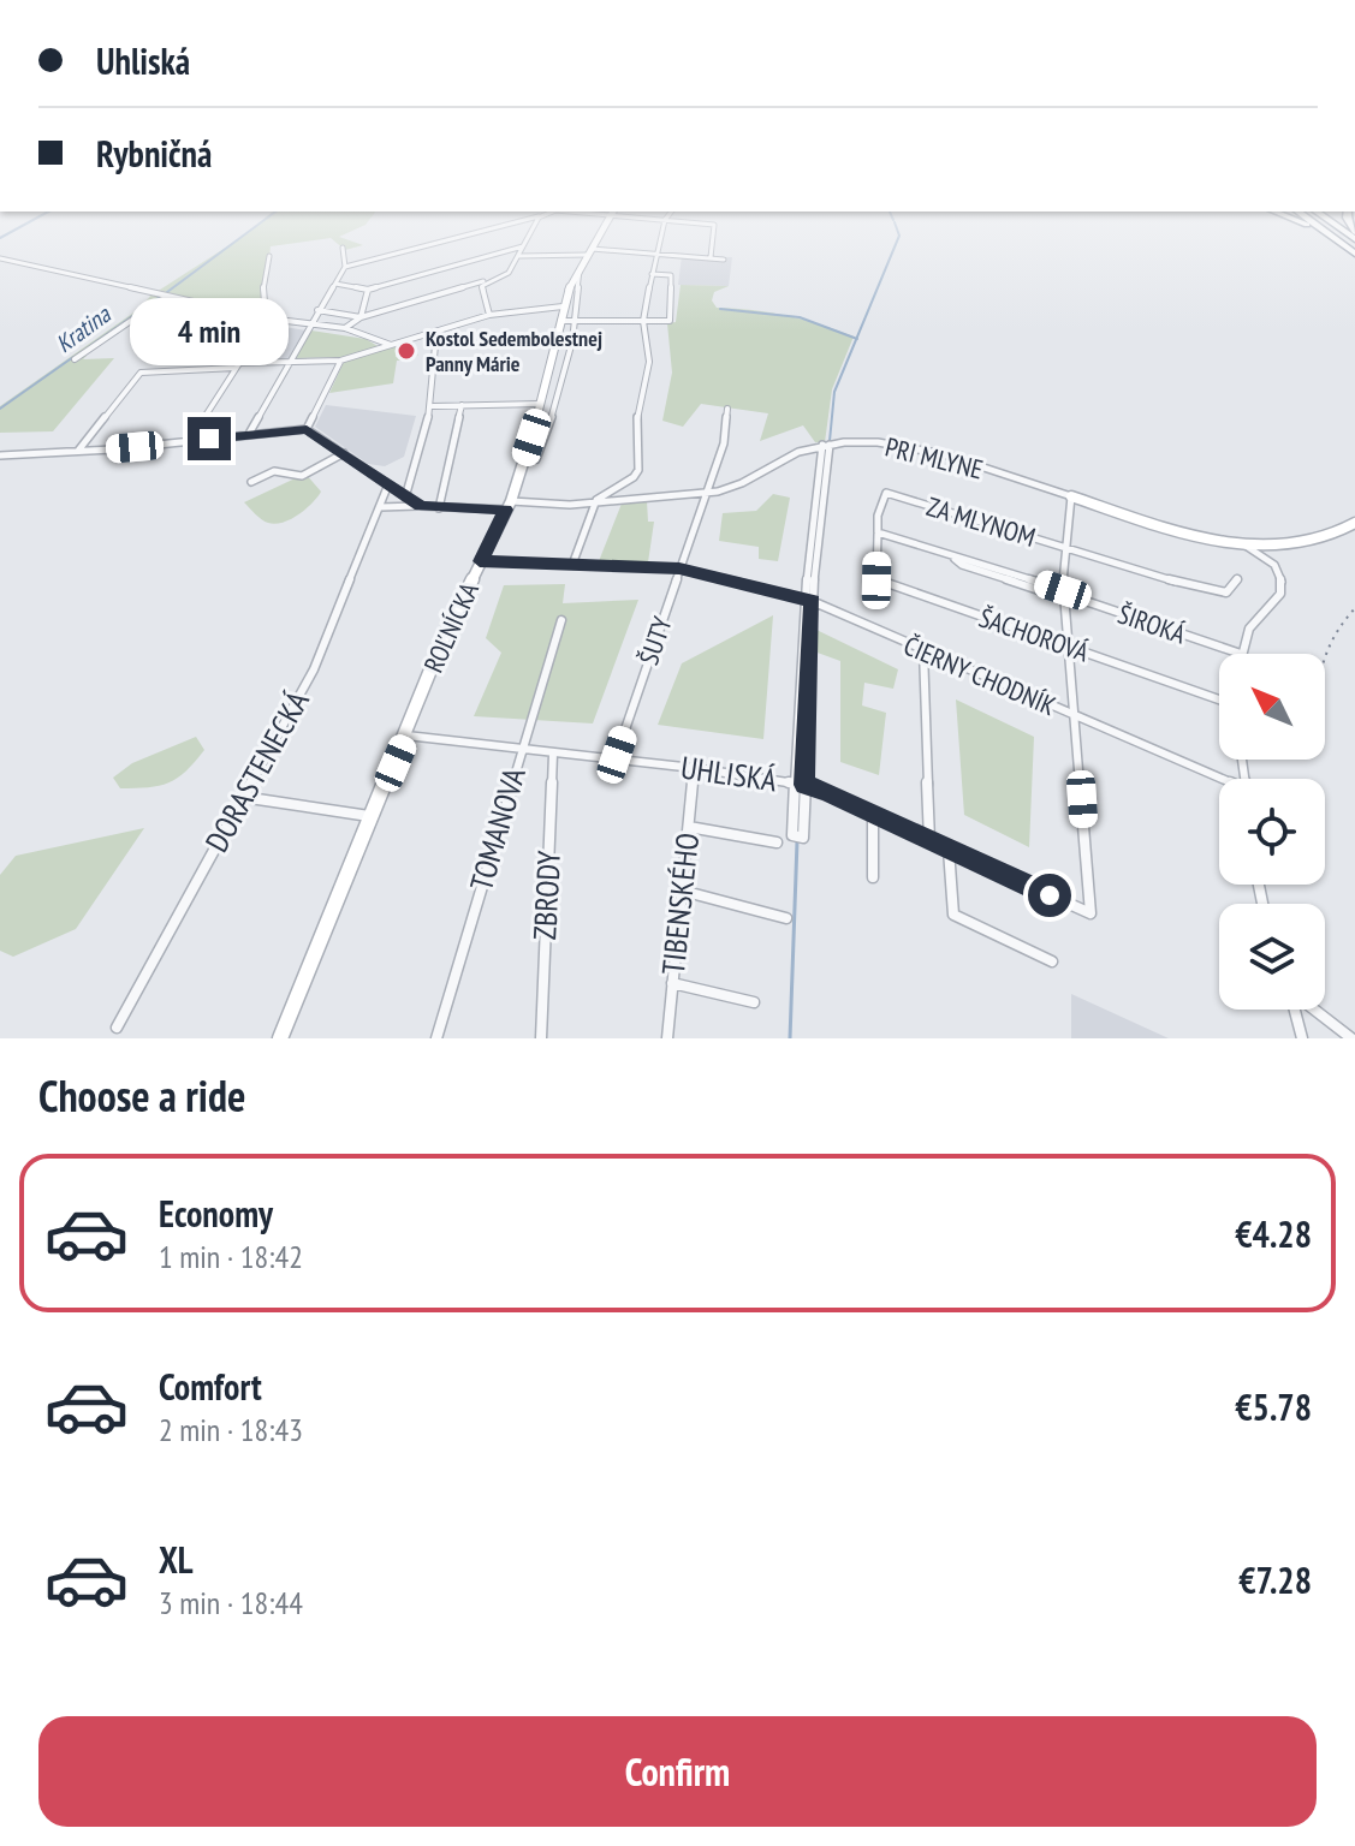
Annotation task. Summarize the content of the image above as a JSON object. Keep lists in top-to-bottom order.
{
  "streets": {
    "street": [
      "PRI MLYNE",
      "ZA MLYNOM",
      "ŠIROKÁ",
      "ROĽNÍCKA",
      "ŠACHOROVÁ",
      "ŠUTY",
      "ČIERNY CHODNÍK",
      "DORASTENECKÁ",
      "UHLISKÁ",
      "TOMANOVA",
      "ZBRODY",
      "TIBENSKÉHO"
    ]
  },
  "crossings": [
    ["PRI MLYNE", "ROĽNÍCKA"],
    ["PRI MLYNE", "ŠUTY"],
    ["ZA MLYNOM", "ŠIROKÁ"],
    ["ZA MLYNOM", "ŠACHOROVÁ"],
    ["ŠIROKÁ", "ŠACHOROVÁ"],
    ["ROĽNÍCKA", "ČIERNY CHODNÍK"],
    ["ROĽNÍCKA", "UHLISKÁ"],
    ["ŠUTY", "ČIERNY CHODNÍK"],
    ["ŠUTY", "UHLISKÁ"],
    ["ČIERNY CHODNÍK", "UHLISKÁ"],
    ["UHLISKÁ", "TOMANOVA"],
    ["UHLISKÁ", "ZBRODY"],
    ["UHLISKÁ", "TIBENSKÉHO"]
  ],
  "water": ["Kratina"],
  "places": ["Kostol Sedembolestnej Panny Márie"],
  "north": "top left",
  "page": {
    "banner": ["Uhliská", "Rybničná"],
    "bubble": "4 min",
    "heading": "Choose a ride",
    "list": [
      {
        "name": "Economy",
        "note": "1 min · 18:42",
        "value": "€4.28"
      },
      {
        "name": "Comfort",
        "note": "2 min · 18:43",
        "value": "€5.78"
      },
      {
        "name": "XL",
        "note": "3 min · 18:44",
        "value": "€7.28"
      }
    ],
    "buttons": "Confirm"
  }
}
